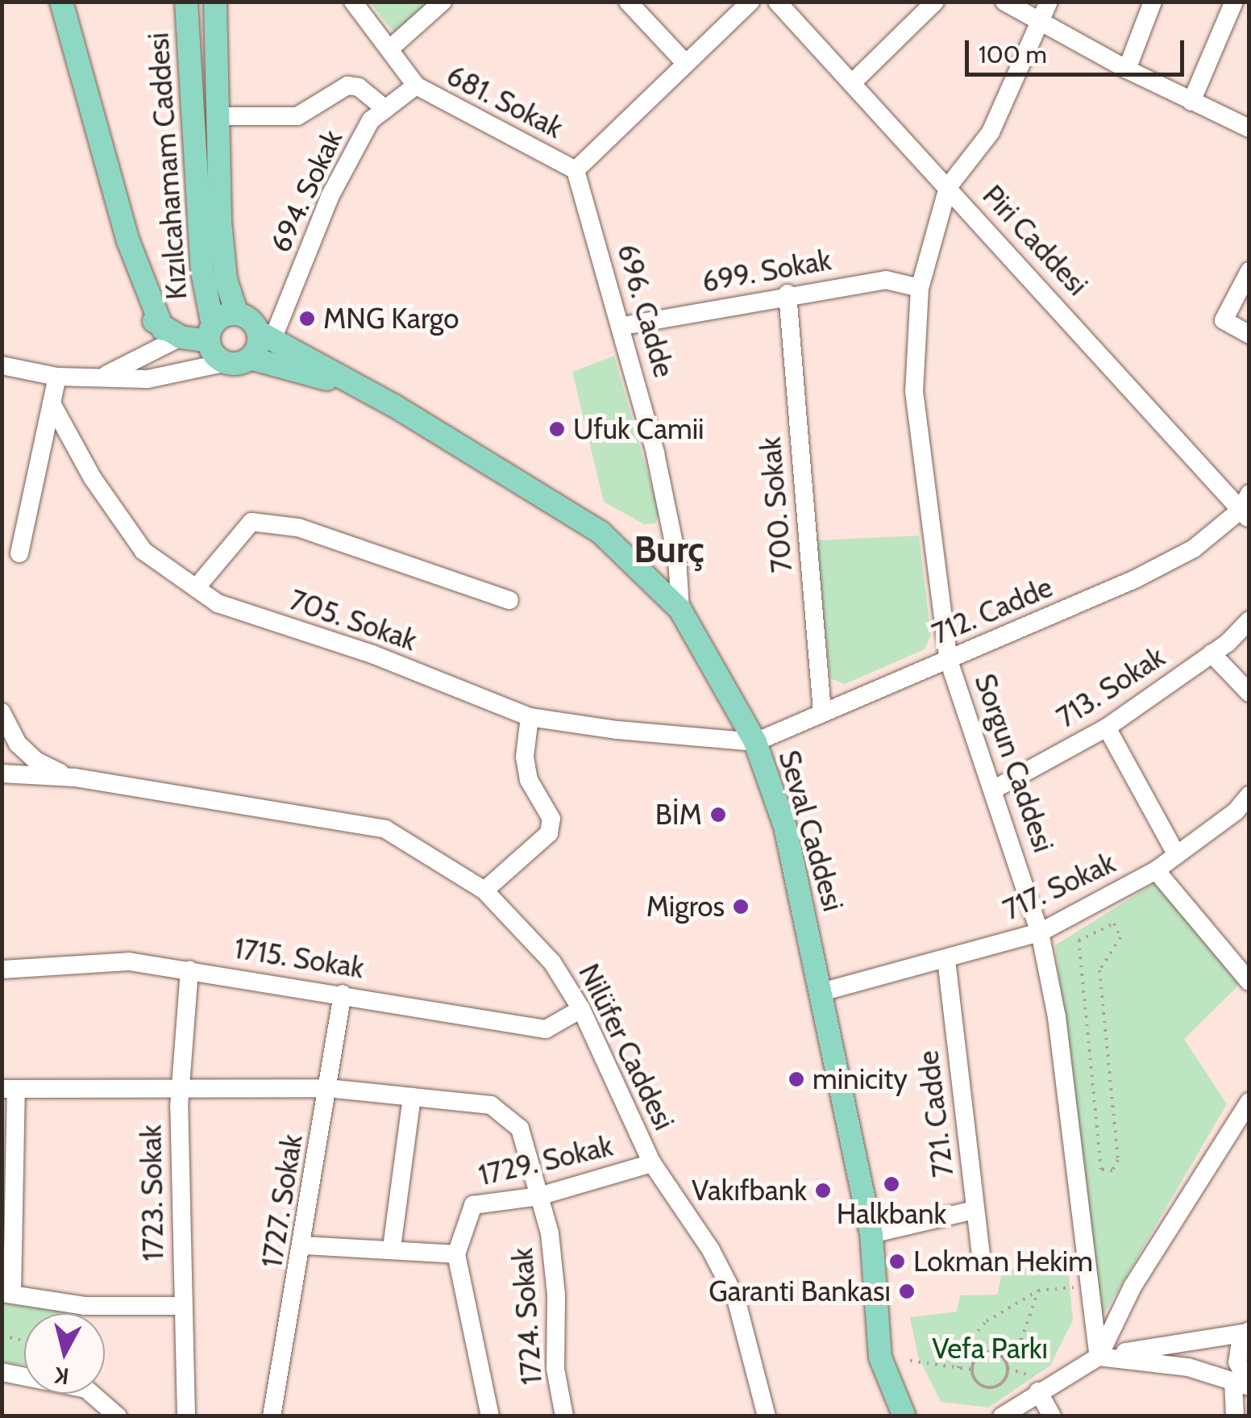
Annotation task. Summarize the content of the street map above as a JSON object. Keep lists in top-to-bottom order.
{
  "streets": {
    "main road": ["Kızılcahamam Caddesi", "Seval Caddesi"],
    "street": [
      "681. Sokak",
      "694. Sokak",
      "Piri Caddesi",
      "699. Sokak",
      "696. Cadde",
      "700. Sokak",
      "712. Cadde",
      "705. Sokak",
      "713. Sokak",
      "Sorgun Caddesi",
      "717. Sokak",
      "1715. Sokak",
      "Nilüfer Caddesi",
      "721. Cadde",
      "1729. Sokak",
      "1723. Sokak",
      "1727. Sokak",
      "1724. Sokak"
    ]
  },
  "crossings": [
    ["681. Sokak", "694. Sokak"],
    ["681. Sokak", "696. Cadde"],
    ["Kızılcahamam Caddesi", "694. Sokak"],
    ["Kızılcahamam Caddesi", "Seval Caddesi"],
    ["694. Sokak", "Seval Caddesi"],
    ["Piri Caddesi", "712. Cadde"],
    ["Piri Caddesi", "Sorgun Caddesi"],
    ["699. Sokak", "696. Cadde"],
    ["699. Sokak", "700. Sokak"],
    ["699. Sokak", "Sorgun Caddesi"],
    ["696. Cadde", "Seval Caddesi"],
    ["700. Sokak", "712. Cadde"],
    ["712. Cadde", "705. Sokak"],
    ["712. Cadde", "Sorgun Caddesi"],
    ["712. Cadde", "Seval Caddesi"],
    ["705. Sokak", "Seval Caddesi"],
    ["713. Sokak", "Sorgun Caddesi"],
    ["Sorgun Caddesi", "717. Sokak"],
    ["Seval Caddesi", "717. Sokak"],
    ["717. Sokak", "721. Cadde"],
    ["1715. Sokak", "Nilüfer Caddesi"],
    ["1715. Sokak", "1723. Sokak"],
    ["1715. Sokak", "1727. Sokak"],
    ["Nilüfer Caddesi", "1729. Sokak"],
    ["1729. Sokak", "1724. Sokak"],
    ["1723. Sokak", "1724. Sokak"],
    ["1727. Sokak", "1724. Sokak"]
  ],
  "districts": ["Burç"],
  "parks": ["Vefa Parkı"],
  "places": [
    "MNG Kargo",
    "Ufuk Camii",
    "BİM",
    "Migros",
    "minicity",
    "Halkbank",
    "Vakıfbank",
    "Lokman Hekim",
    "Garanti Bankası"
  ],
  "scale_bar": "100 m",
  "north": "bottom"
}
